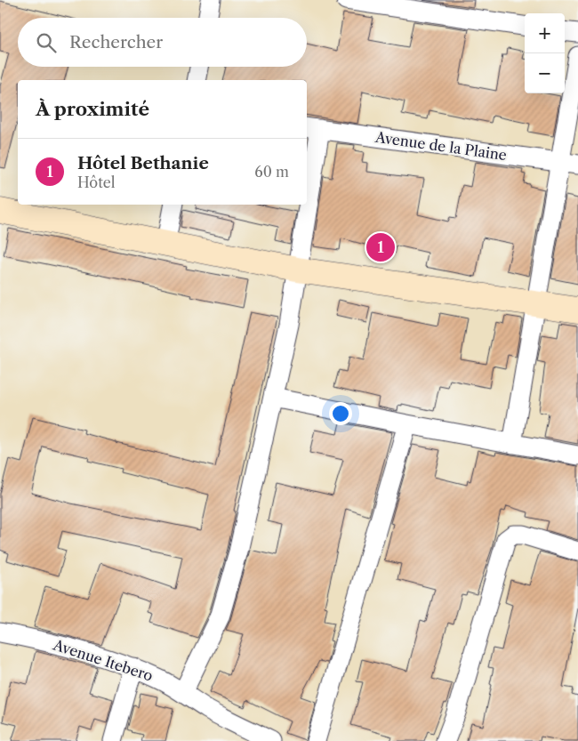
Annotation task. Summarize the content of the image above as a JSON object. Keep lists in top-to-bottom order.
{
  "streets": {
    "street": ["Avenue de la Plaine", "Avenue Itebero"]
  },
  "page": {
    "map_buttons": ["+", "−"],
    "search": "Rechercher",
    "heading": "À proximité",
    "list": [
      {
        "mark": "1",
        "name": "Hôtel Bethanie",
        "note": "Hôtel",
        "value": "60 m"
      }
    ],
    "pins": "1"
  }
}
